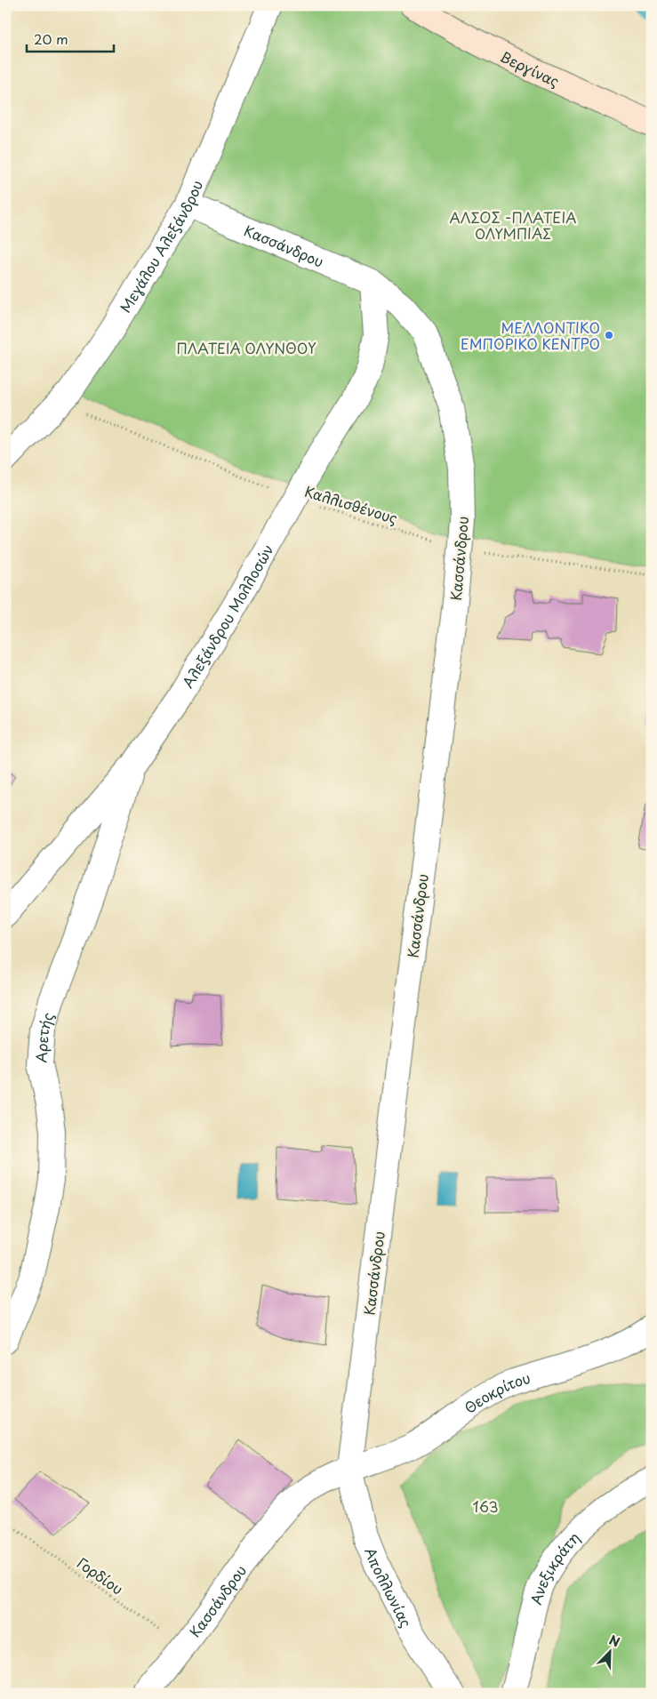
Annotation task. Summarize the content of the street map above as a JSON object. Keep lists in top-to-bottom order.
{
  "streets": {
    "street": [
      "Βεργίνας",
      "Μεγάλου Αλεξάνδρου",
      "Κασσάνδρου",
      "Αλεξάνδρου Μολλοσών",
      "Αρετής",
      "Θεοκρίτου",
      "Ανεξικράτη",
      "Απολλωνίας"
    ],
    "path": ["Καλλισθένους", "Γορδίου"]
  },
  "crossings": [
    ["Μεγάλου Αλεξάνδρου", "Κασσάνδρου"],
    ["Μεγάλου Αλεξάνδρου", "Καλλισθένους"],
    ["Κασσάνδρου", "Καλλισθένους"],
    ["Κασσάνδρου", "Αλεξάνδρου Μολλοσών"],
    ["Κασσάνδρου", "Θεοκρίτου"],
    ["Κασσάνδρου", "Γορδίου"],
    ["Κασσάνδρου", "Απολλωνίας"],
    ["Καλλισθένους", "Αλεξάνδρου Μολλοσών"],
    ["Αλεξάνδρου Μολλοσών", "Αρετής"],
    ["Θεοκρίτου", "Απολλωνίας"]
  ],
  "parks": ["ΑΛΣΟΣ -ΠΛΑΤΕΙΑ ΟΛΥΜΠΙΑΣ", "ΠΛΑΤΕΙΑ ΟΛΥΝΘΟΥ", "163"],
  "places": ["ΜΕΛΛΟΝΤΙΚΟ ΕΜΠΟΡΙΚΟ ΚΕΝΤΡΟ"],
  "scale_bar": "20 m",
  "north": "top right"
}
